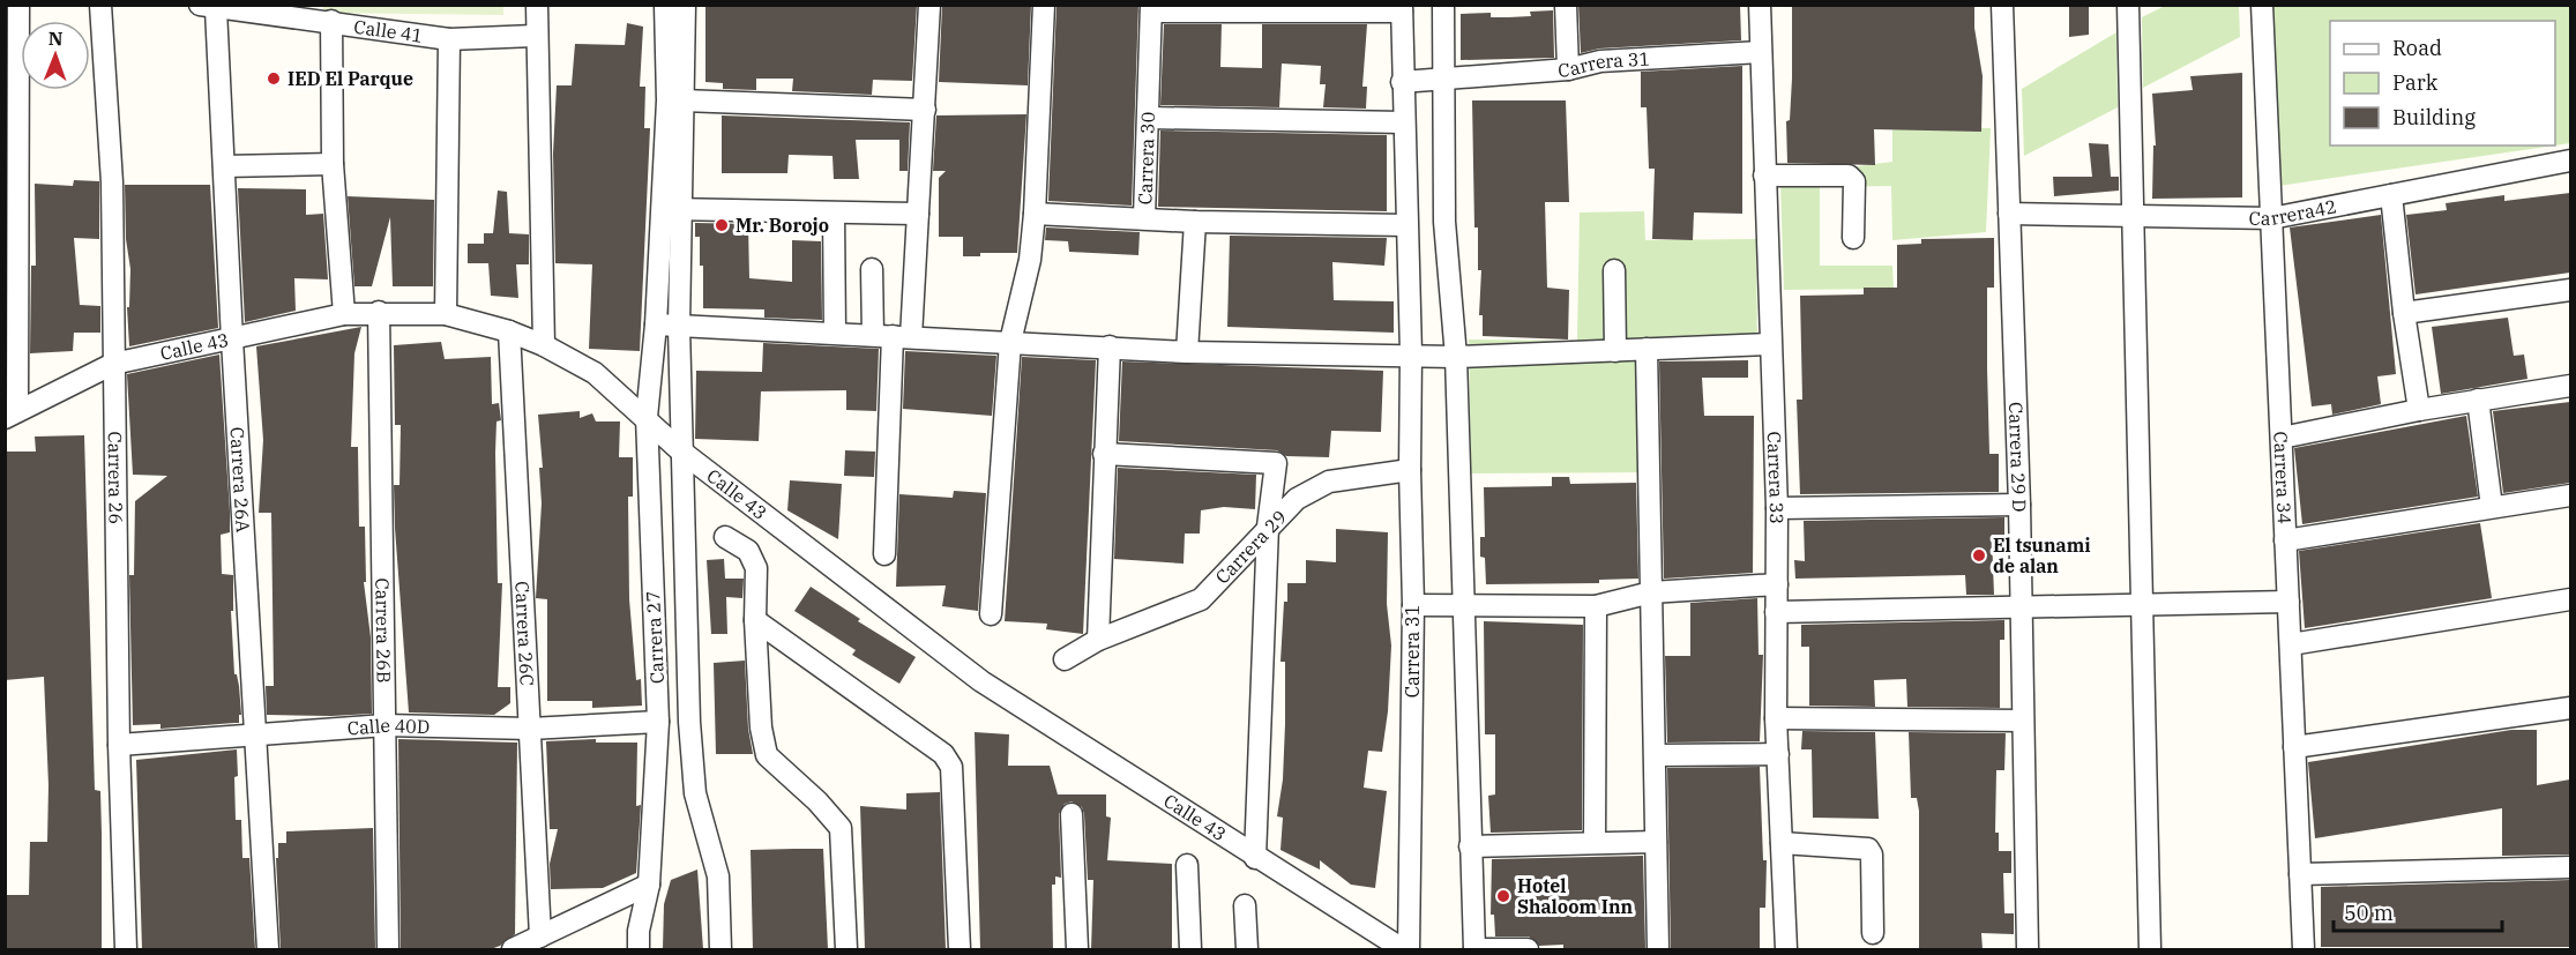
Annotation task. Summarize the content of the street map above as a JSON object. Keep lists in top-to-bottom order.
{
  "streets": {
    "street": [
      "Calle 41",
      "Carrera 31",
      "Carrera 30",
      "Carrera42",
      "Calle 43",
      "Carrera 29 D",
      "Carrera 26",
      "Carrera 33",
      "Carrera 34",
      "Carrera 26A",
      "Carrera 29",
      "Carrera 26B",
      "Carrera 26C",
      "Carrera 27",
      "Calle 40D"
    ]
  },
  "crossings": [
    ["Calle 41", "Carrera 26A"],
    ["Carrera 31", "Carrera 30"],
    ["Carrera 31", "Carrera 33"],
    ["Carrera 31", "Carrera 29"],
    ["Carrera42", "Carrera 29 D"],
    ["Carrera42", "Carrera 34"],
    ["Calle 43", "Carrera 26"],
    ["Calle 43", "Carrera 26A"],
    ["Calle 43", "Carrera 26B"],
    ["Calle 43", "Carrera 26C"],
    ["Calle 43", "Carrera 27"],
    ["Carrera 26", "Calle 40D"],
    ["Carrera 26A", "Calle 40D"],
    ["Carrera 26B", "Calle 40D"],
    ["Carrera 26C", "Calle 40D"],
    ["Carrera 27", "Calle 40D"]
  ],
  "places": [
    "IED El Parque",
    "Mr. Borojo",
    "El tsunami de alan",
    "Hotel Shaloom Inn"
  ],
  "legend": ["Road", "Park", "Building"],
  "scale_bar": "50 m",
  "north": "top"
}
